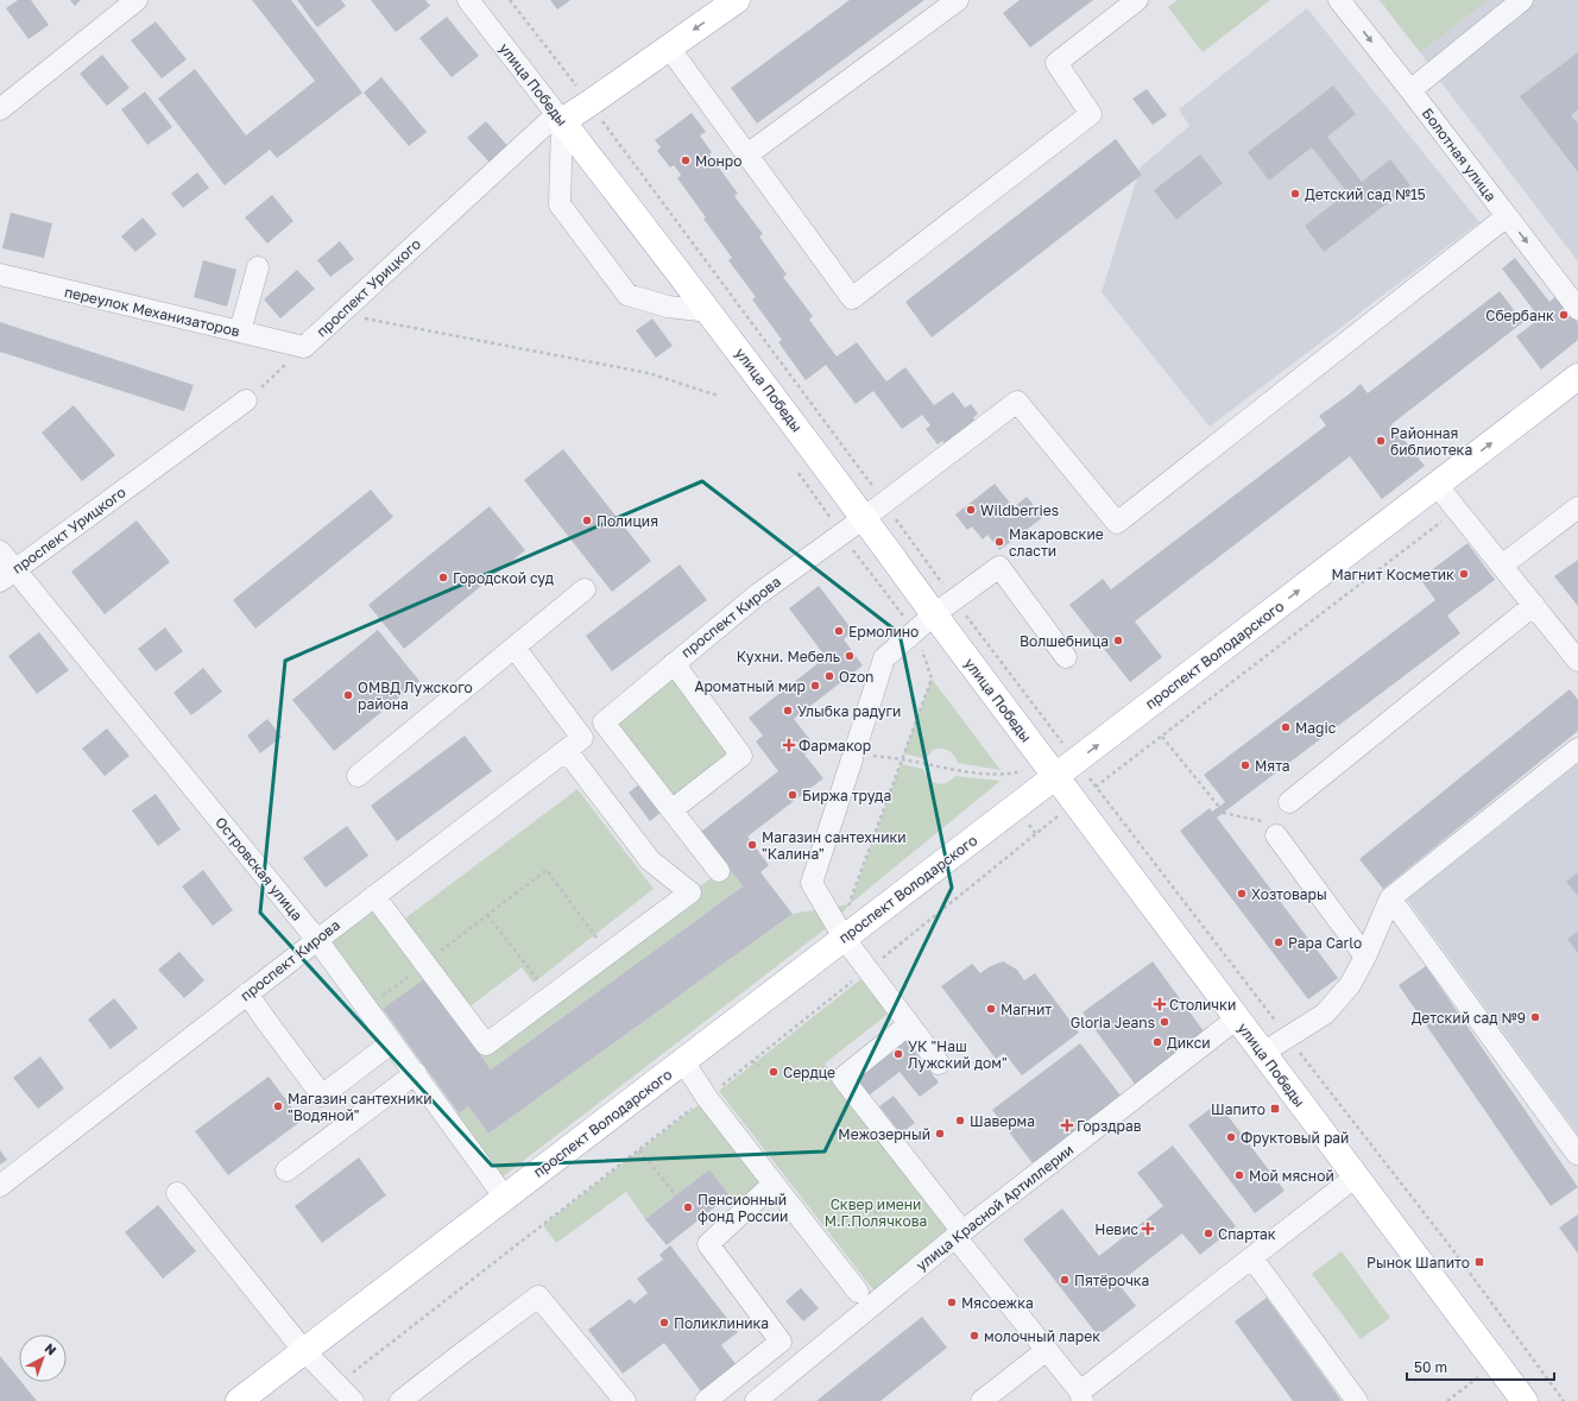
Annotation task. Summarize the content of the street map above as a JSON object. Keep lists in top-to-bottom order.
{
  "streets": {
    "main road": ["улица Победы", "проспект Урицкого", "проспект Володарского"],
    "street": [
      "Болотная улица",
      "переулок Механизаторов",
      "проспект Кирова",
      "Островская улица",
      "улица Красной Артиллерии"
    ]
  },
  "crossings": [
    ["улица Победы", "проспект Урицкого"],
    ["улица Победы", "проспект Кирова"],
    ["улица Победы", "проспект Володарского"],
    ["улица Победы", "улица Красной Артиллерии"],
    ["Болотная улица", "проспект Кирова"],
    ["проспект Урицкого", "переулок Механизаторов"],
    ["проспект Урицкого", "Островская улица"],
    ["проспект Кирова", "Островская улица"],
    ["проспект Володарского", "Островская улица"]
  ],
  "one_way": ["Болотная улица", "проспект Володарского"],
  "parks": ["Сквер имени М.Г.Полячкова"],
  "places": {
    "other": [
      "Монро",
      "Детский сад №15",
      "Сбербанк",
      "Районная библиотека",
      "Wildberries",
      "Полиция",
      "Макаровские сласти",
      "Магнит Косметик",
      "Городской суд",
      "Ермолино",
      "Волшебница",
      "Кухни. Мебель",
      "Ozon",
      "Ароматный мир",
      "ОМВД Лужского района",
      "Улыбка радуги",
      "Magic",
      "Мята",
      "Биржа труда",
      "Магазин сантехники \"Калина\"",
      "Хозтовары",
      "Papa Carlo",
      "Магнит",
      "Детский сад №9",
      "Gloria Jeans",
      "Дикси",
      "УК \"Наш Лужский дом\"",
      "Сердце",
      "Магазин сантехники \"Водяной\"",
      "Шаверма",
      "Межозерный",
      "Фруктовый рай",
      "Мой мясной",
      "Пенсионный фонд России",
      "Спартак",
      "Пятёрочка",
      "Мясоежка",
      "Поликлиника",
      "молочный ларек"
    ],
    "health": [
      "Фармакор",
      "Столички",
      "Горздрав",
      "Невис"
    ],
    "transit": ["Шапито", "Рынок Шапито"]
  },
  "scale_bar": "50 m",
  "north": "top right"
}
